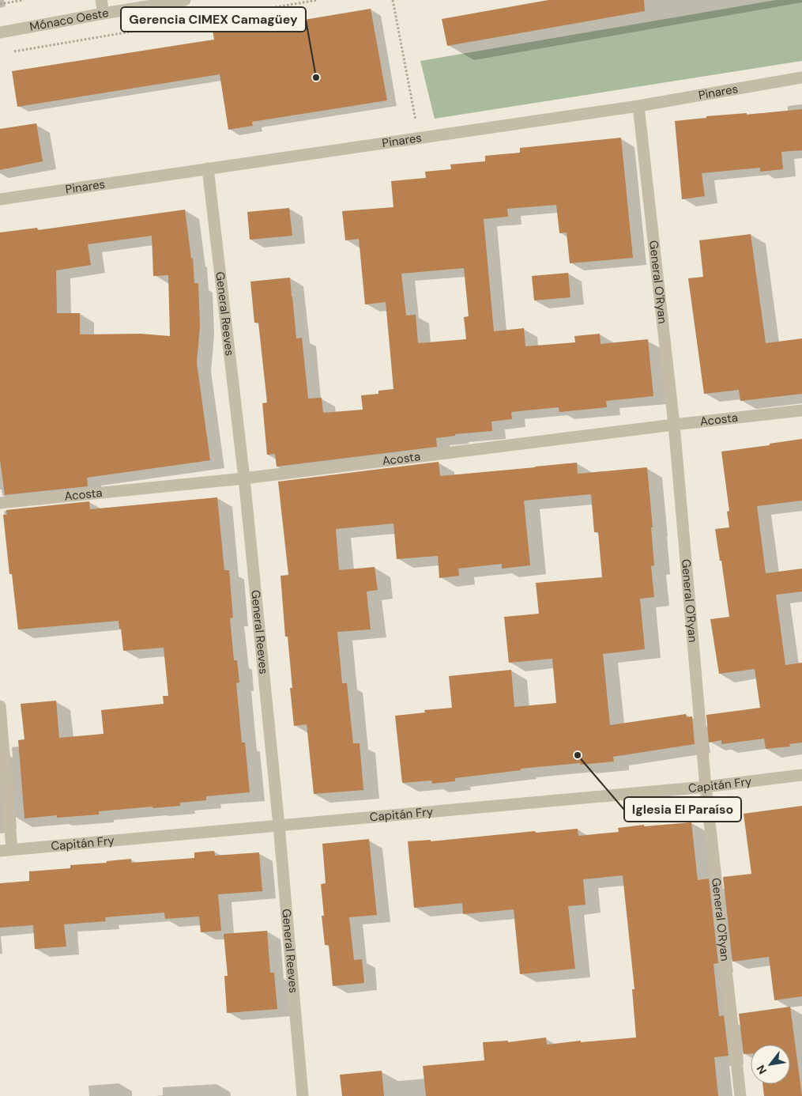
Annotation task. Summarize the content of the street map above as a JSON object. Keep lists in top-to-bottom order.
{
  "streets": {
    "street": [
      "Mónaco Oeste",
      "Pinares",
      "General O'Ryan",
      "General Reeves",
      "Acosta",
      "Capitán Fry"
    ]
  },
  "crossings": [
    ["Pinares", "General O'Ryan"],
    ["Pinares", "General Reeves"],
    ["General O'Ryan", "Acosta"],
    ["General O'Ryan", "Capitán Fry"],
    ["General Reeves", "Acosta"],
    ["General Reeves", "Capitán Fry"]
  ],
  "places": ["Gerencia CIMEX Camagüey", "Iglesia El Paraíso"],
  "north": "bottom left"
}
